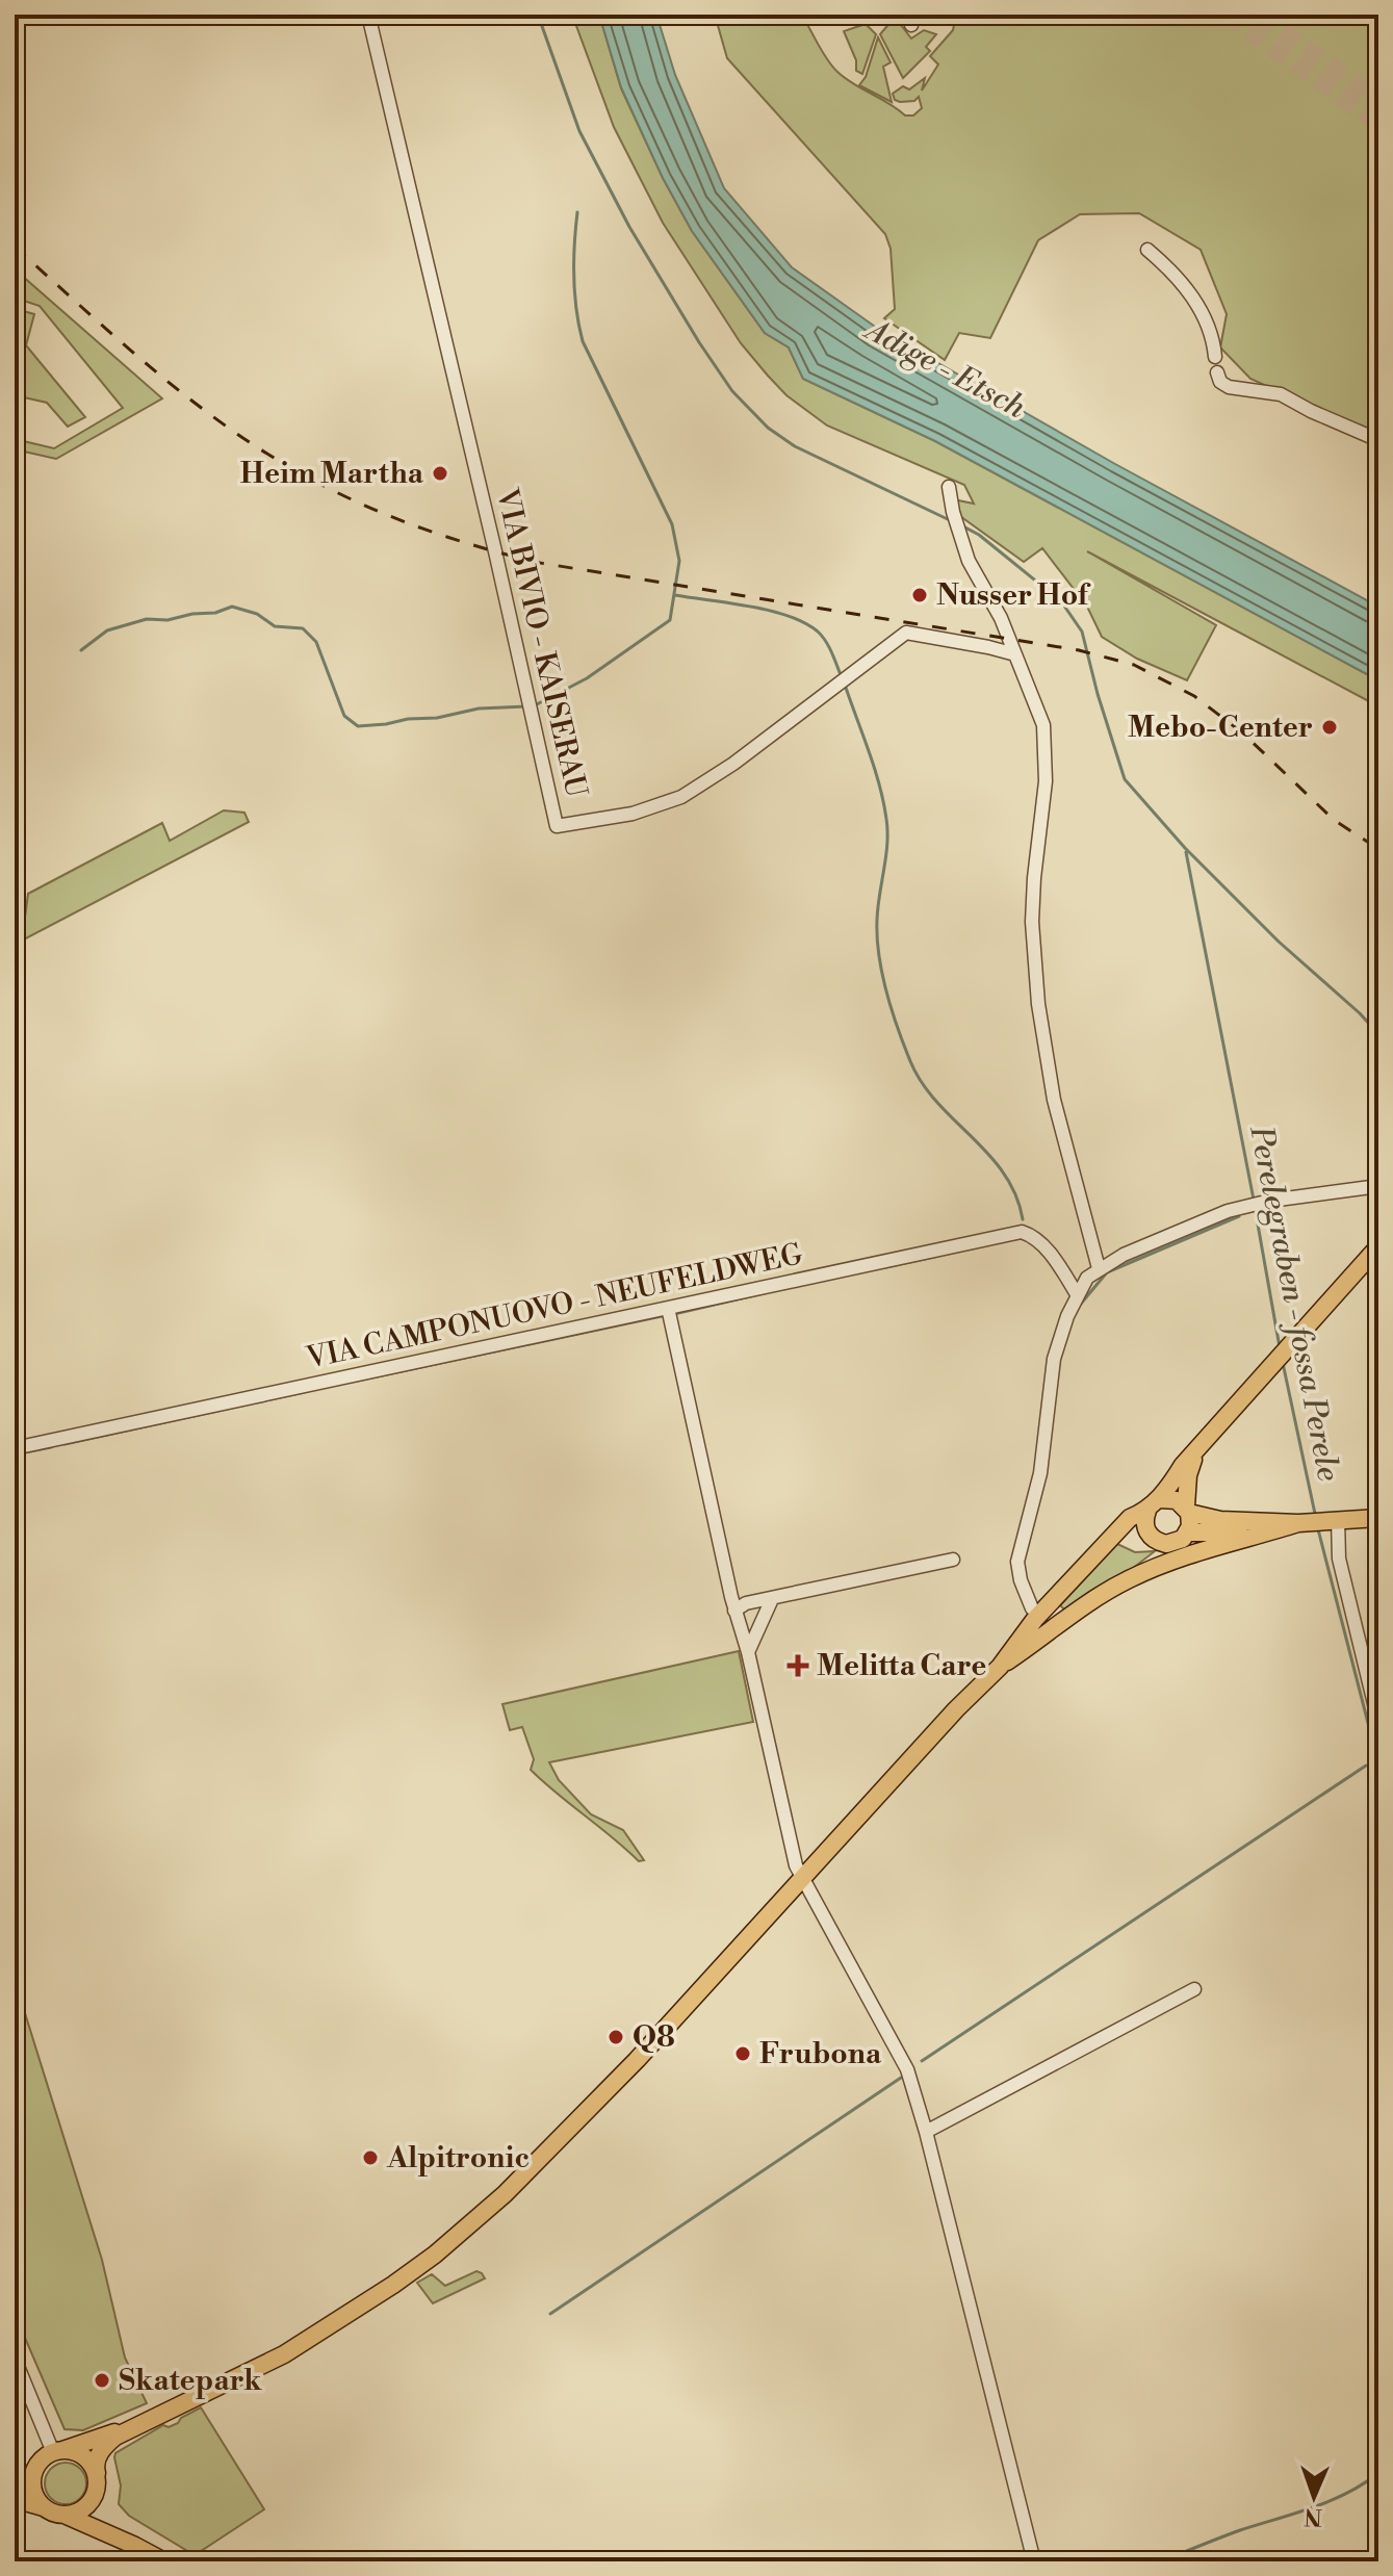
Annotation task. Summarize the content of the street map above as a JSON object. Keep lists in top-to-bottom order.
{
  "streets": {
    "street": ["VIA BIVIO - KAISERAU", "VIA CAMPONUOVO - NEUFELDWEG"]
  },
  "water": ["Adige - Etsch", "Perelegraben - fossa Perele"],
  "places": {
    "other": [
      "Heim Martha",
      "Nusser Hof",
      "Mebo-Center",
      "Q8",
      "Frubona",
      "Alpitronic",
      "Skatepark"
    ],
    "health": ["Melitta Care"]
  },
  "north": "bottom"
}
